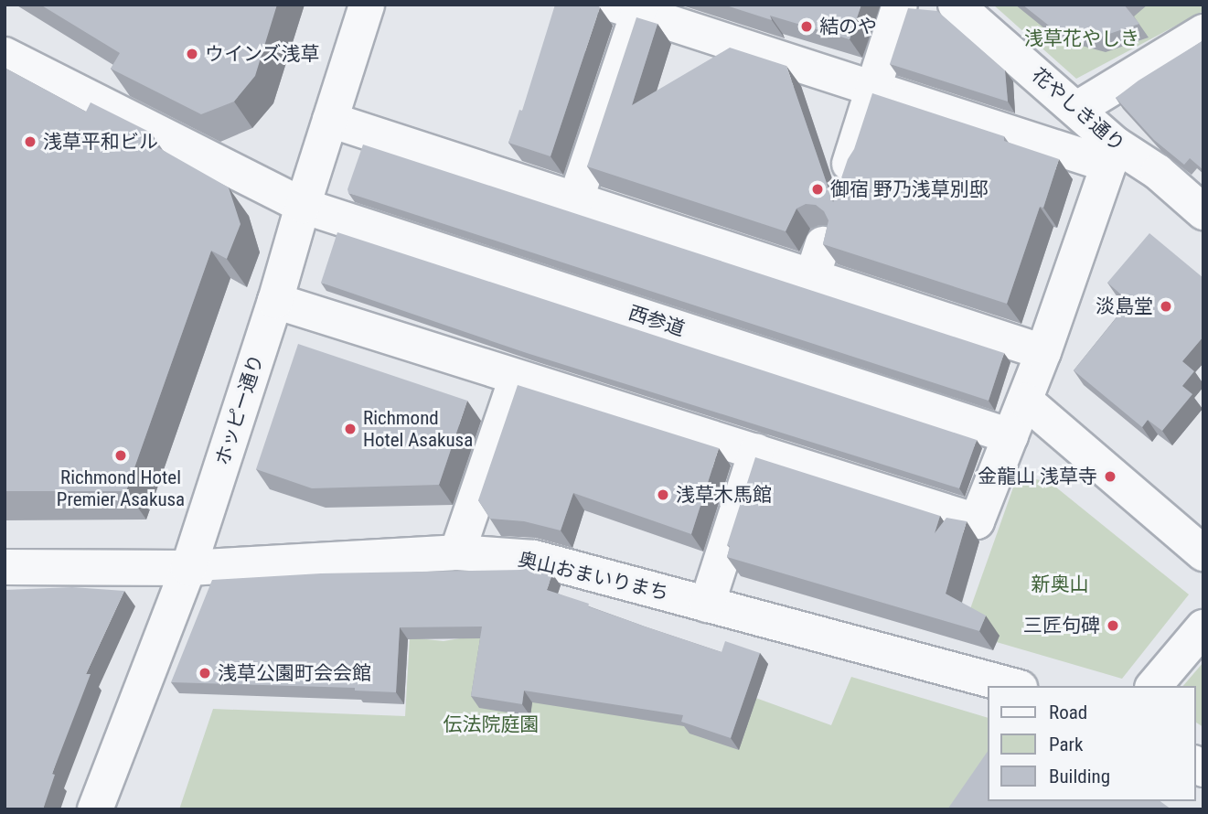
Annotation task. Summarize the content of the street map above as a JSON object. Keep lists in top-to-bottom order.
{
  "streets": {
    "street": [
      "花やしき通り",
      "西参道",
      "ホッピー通り",
      "奥山おまいりまち"
    ]
  },
  "crossings": [
    ["西参道", "ホッピー通り"],
    ["ホッピー通り", "奥山おまいりまち"]
  ],
  "parks": ["浅草花やしき", "新奥山", "伝法院庭園"],
  "places": [
    "結のや",
    "ウインズ浅草",
    "浅草平和ビル",
    "御宿 野乃浅草別邸",
    "淡島堂",
    "Richmond Hotel Asakusa",
    "Richmond Hotel Premier Asakusa",
    "金龍山 浅草寺",
    "浅草木馬館",
    "三匠句碑",
    "浅草公園町会会館"
  ],
  "legend": ["Road", "Park", "Building"]
}
